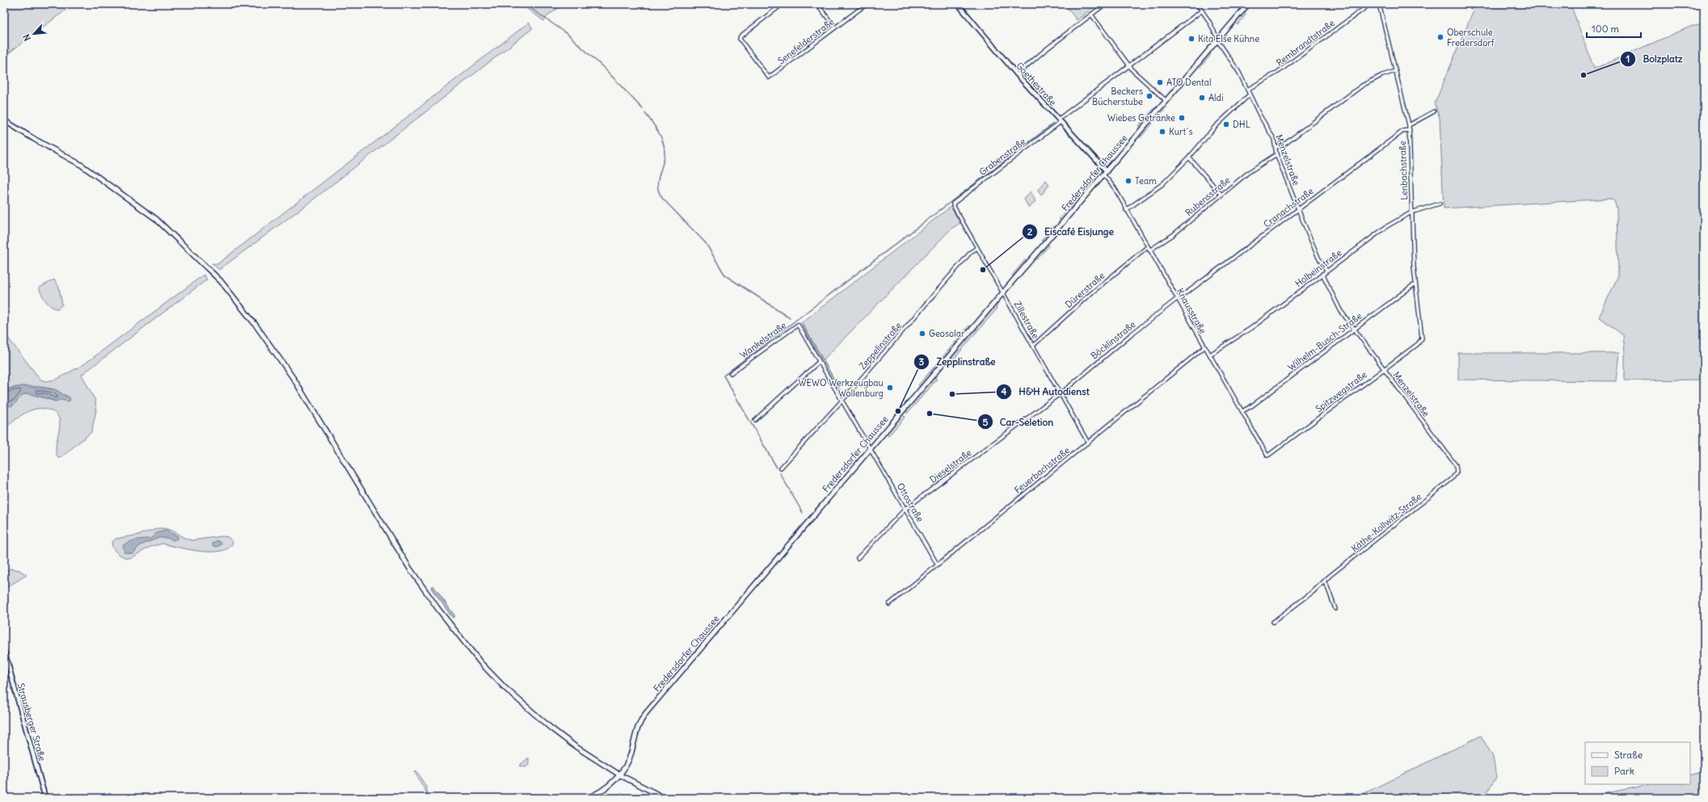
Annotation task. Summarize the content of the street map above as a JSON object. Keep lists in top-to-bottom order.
{
  "streets": {
    "main road": ["Fredersdorfer Chaussee"],
    "street": [
      "Senefelderstraße",
      "Rembrandtstraße",
      "Goethestraße",
      "Grabenstraße",
      "Menzelstraße",
      "Lenbachstraße",
      "Rubensstraße",
      "Cranachstraße",
      "Holbeinstraße",
      "Dürerstraße",
      "Knausstraße",
      "Zillestraße",
      "Wankelstraße",
      "Böcklinstraße",
      "Wilhelm-Busch-Straße",
      "Zeppelinstraße",
      "Spitzwegstraße",
      "Dieselstraße",
      "Feuerbachstraße",
      "Ottostraße",
      "Käthe-Kollwitz-Straße",
      "Strausberger Straße"
    ]
  },
  "crossings": [
    ["Rembrandtstraße", "Menzelstraße"],
    ["Goethestraße", "Grabenstraße"],
    ["Goethestraße", "Fredersdorfer Chaussee"],
    ["Goethestraße", "Knausstraße"],
    ["Grabenstraße", "Menzelstraße"],
    ["Grabenstraße", "Zillestraße"],
    ["Menzelstraße", "Fredersdorfer Chaussee"],
    ["Menzelstraße", "Rubensstraße"],
    ["Menzelstraße", "Cranachstraße"],
    ["Menzelstraße", "Holbeinstraße"],
    ["Menzelstraße", "Wilhelm-Busch-Straße"],
    ["Menzelstraße", "Spitzwegstraße"],
    ["Menzelstraße", "Käthe-Kollwitz-Straße"],
    ["Lenbachstraße", "Cranachstraße"],
    ["Lenbachstraße", "Holbeinstraße"],
    ["Lenbachstraße", "Wilhelm-Busch-Straße"],
    ["Lenbachstraße", "Spitzwegstraße"],
    ["Fredersdorfer Chaussee", "Knausstraße"],
    ["Fredersdorfer Chaussee", "Zillestraße"],
    ["Fredersdorfer Chaussee", "Wankelstraße"],
    ["Fredersdorfer Chaussee", "Ottostraße"],
    ["Rubensstraße", "Knausstraße"],
    ["Cranachstraße", "Knausstraße"],
    ["Cranachstraße", "Böcklinstraße"],
    ["Holbeinstraße", "Knausstraße"],
    ["Dürerstraße", "Knausstraße"],
    ["Dürerstraße", "Zillestraße"],
    ["Knausstraße", "Böcklinstraße"],
    ["Knausstraße", "Wilhelm-Busch-Straße"],
    ["Knausstraße", "Spitzwegstraße"],
    ["Knausstraße", "Feuerbachstraße"],
    ["Zillestraße", "Böcklinstraße"],
    ["Zillestraße", "Zeppelinstraße"],
    ["Zillestraße", "Dieselstraße"],
    ["Zillestraße", "Feuerbachstraße"],
    ["Wankelstraße", "Zeppelinstraße"],
    ["Wankelstraße", "Ottostraße"],
    ["Böcklinstraße", "Dieselstraße"],
    ["Dieselstraße", "Ottostraße"],
    ["Feuerbachstraße", "Ottostraße"]
  ],
  "places": [
    "Oberschule Fredersdorf",
    "Kita Else Kühne",
    "Bolzplatz",
    "ATO Dental",
    "Beckers Bücherstube",
    "Aldi",
    "Wiebes Getränke",
    "DHL",
    "Kurt´s",
    "Team",
    "Eiscafé Eisjunge",
    "Geosolar",
    "WEWO Werkzeugbau Wollenburg",
    "H&H Autodienst",
    "Zepplinstraße",
    "Car-Seletion"
  ],
  "legend": ["Straße", "Park"],
  "scale_bar": "100 m",
  "north": "bottom left"
}
